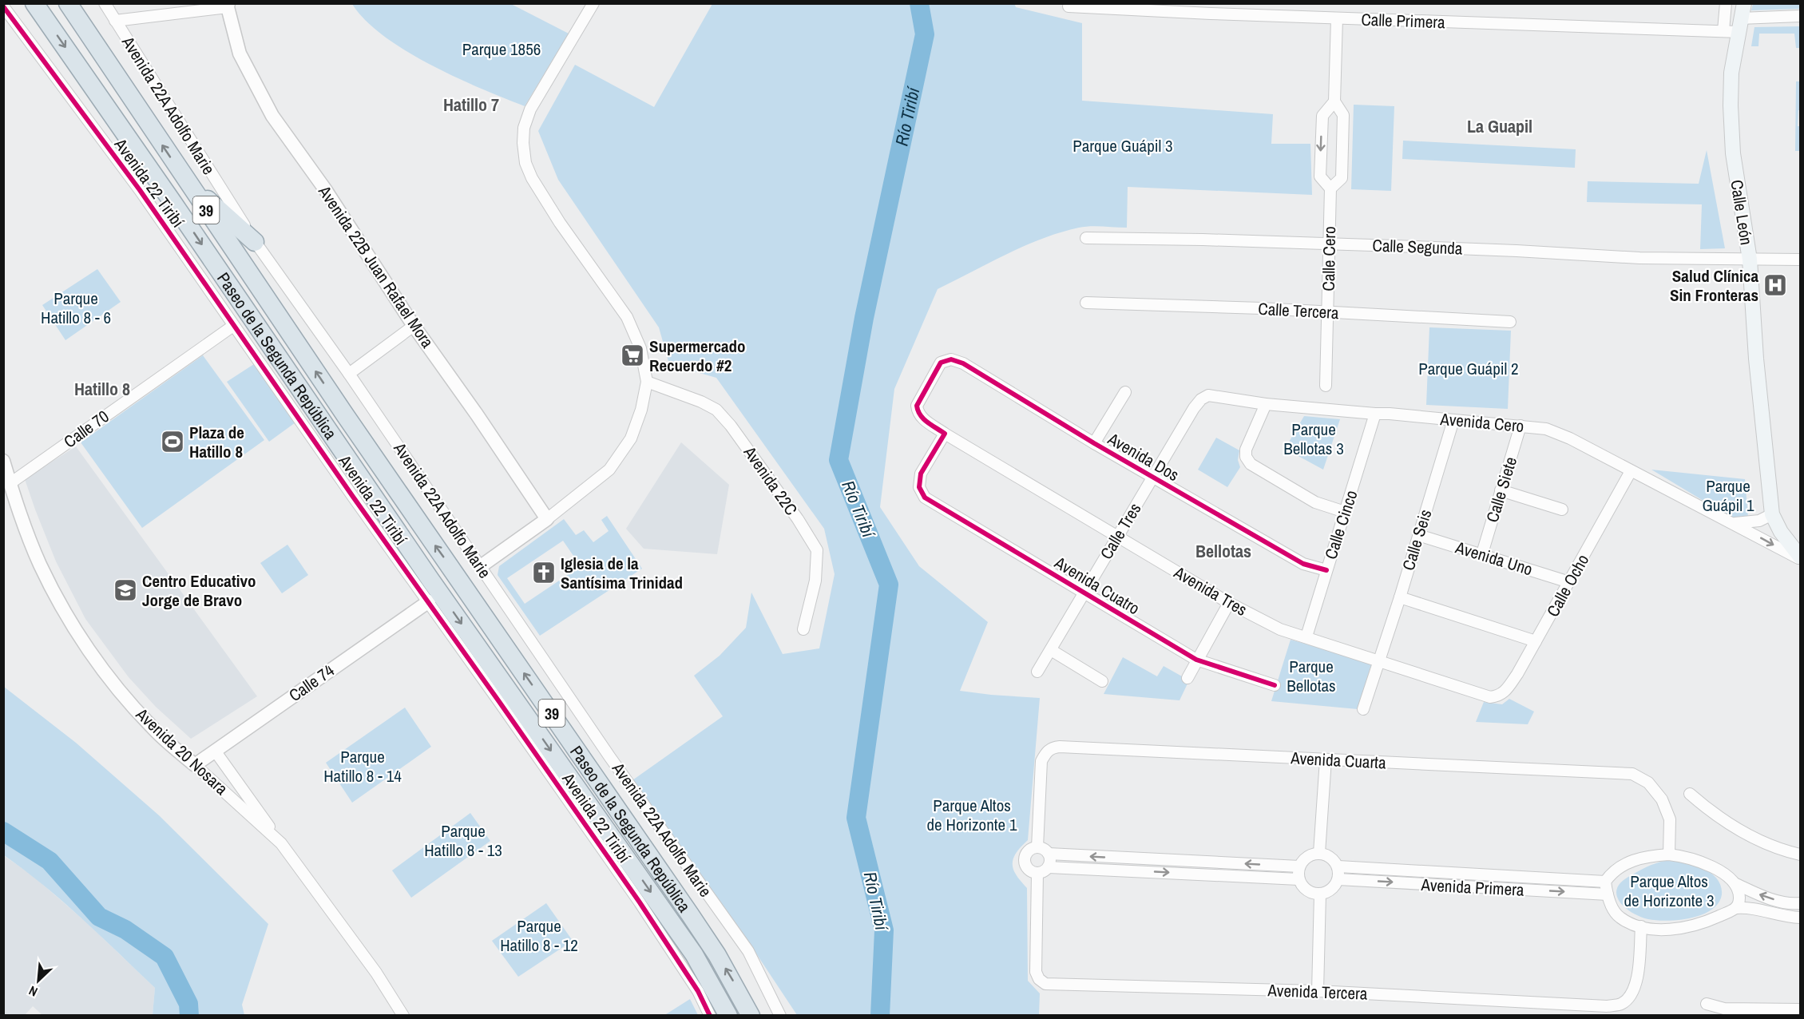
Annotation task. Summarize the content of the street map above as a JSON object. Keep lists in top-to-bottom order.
{
  "streets": {
    "highway": ["39", "Paseo de la Segunda República"],
    "main road": ["Calle León"],
    "street": [
      "Calle Primera",
      "Avenida 22A Adolfo Marie",
      "Avenida 22 Tiribí",
      "Calle Segunda",
      "Calle Cero",
      "Avenida 22B Juan Rafael Mora",
      "Calle Tercera",
      "Avenida Cero",
      "Calle 70",
      "Avenida Dos",
      "Avenida 22C",
      "Calle Siete",
      "Calle Cinco",
      "Calle Tres",
      "Calle Seis",
      "Avenida Uno",
      "Avenida Cuatro",
      "Calle Ocho",
      "Avenida Tres",
      "Calle 74",
      "Avenida 20 Nosara",
      "Avenida Cuarta",
      "Avenida Primera",
      "Avenida Tercera"
    ]
  },
  "crossings": [
    ["Calle Primera", "Calle León"],
    ["Calle Primera", "Calle Cero"],
    ["Avenida 22 Tiribí", "Calle 70"],
    ["Avenida 22 Tiribí", "Calle 74"],
    ["Calle León", "Calle Segunda"],
    ["Calle León", "Avenida Cero"],
    ["Calle Segunda", "Calle Cero"],
    ["Calle Cero", "Calle Tercera"],
    ["Avenida Cero", "Calle Siete"],
    ["Avenida Cero", "Calle Cinco"],
    ["Avenida Cero", "Calle Tres"],
    ["Avenida Cero", "Calle Seis"],
    ["Avenida Cero", "Calle Ocho"],
    ["Calle 70", "Avenida 20 Nosara"],
    ["Avenida Dos", "Calle Cinco"],
    ["Avenida Dos", "Calle Tres"],
    ["Avenida Dos", "Avenida Tres"],
    ["Calle Siete", "Avenida Uno"],
    ["Calle Cinco", "Avenida Tres"],
    ["Calle Tres", "Avenida Cuatro"],
    ["Calle Tres", "Avenida Tres"],
    ["Calle Seis", "Avenida Uno"],
    ["Calle Seis", "Avenida Tres"],
    ["Avenida Uno", "Calle Ocho"],
    ["Avenida Cuatro", "Avenida Tres"],
    ["Calle Ocho", "Avenida Tres"],
    ["Calle 74", "Avenida 20 Nosara"],
    ["Avenida Cuarta", "Avenida Tercera"]
  ],
  "districts": [
    "Hatillo 7",
    "La Guapil",
    "Hatillo 8",
    "Bellotas"
  ],
  "water": ["Río Tiribí"],
  "parks": [
    "Parque 1856",
    "Parque Guápil 3",
    "Parque Hatillo 8 - 6",
    "Parque Guápil 2",
    "Parque Bellotas 3",
    "Parque Guápil 1",
    "Parque Bellotas",
    "Parque Hatillo 8 - 14",
    "Parque Altos de Horizonte 1",
    "Parque Hatillo 8 - 13",
    "Parque Altos de Horizonte 3",
    "Parque Hatillo 8 - 12"
  ],
  "places": {
    "hospital": ["Salud Clínica Sin Fronteras"],
    "supermarket": ["Supermercado Recuerdo #2"],
    "sports": ["Plaza de Hatillo 8"],
    "church": ["Iglesia de la Santísima Trinidad"],
    "school or university": ["Centro Educativo Jorge de Bravo"]
  },
  "north": "bottom left"
}
